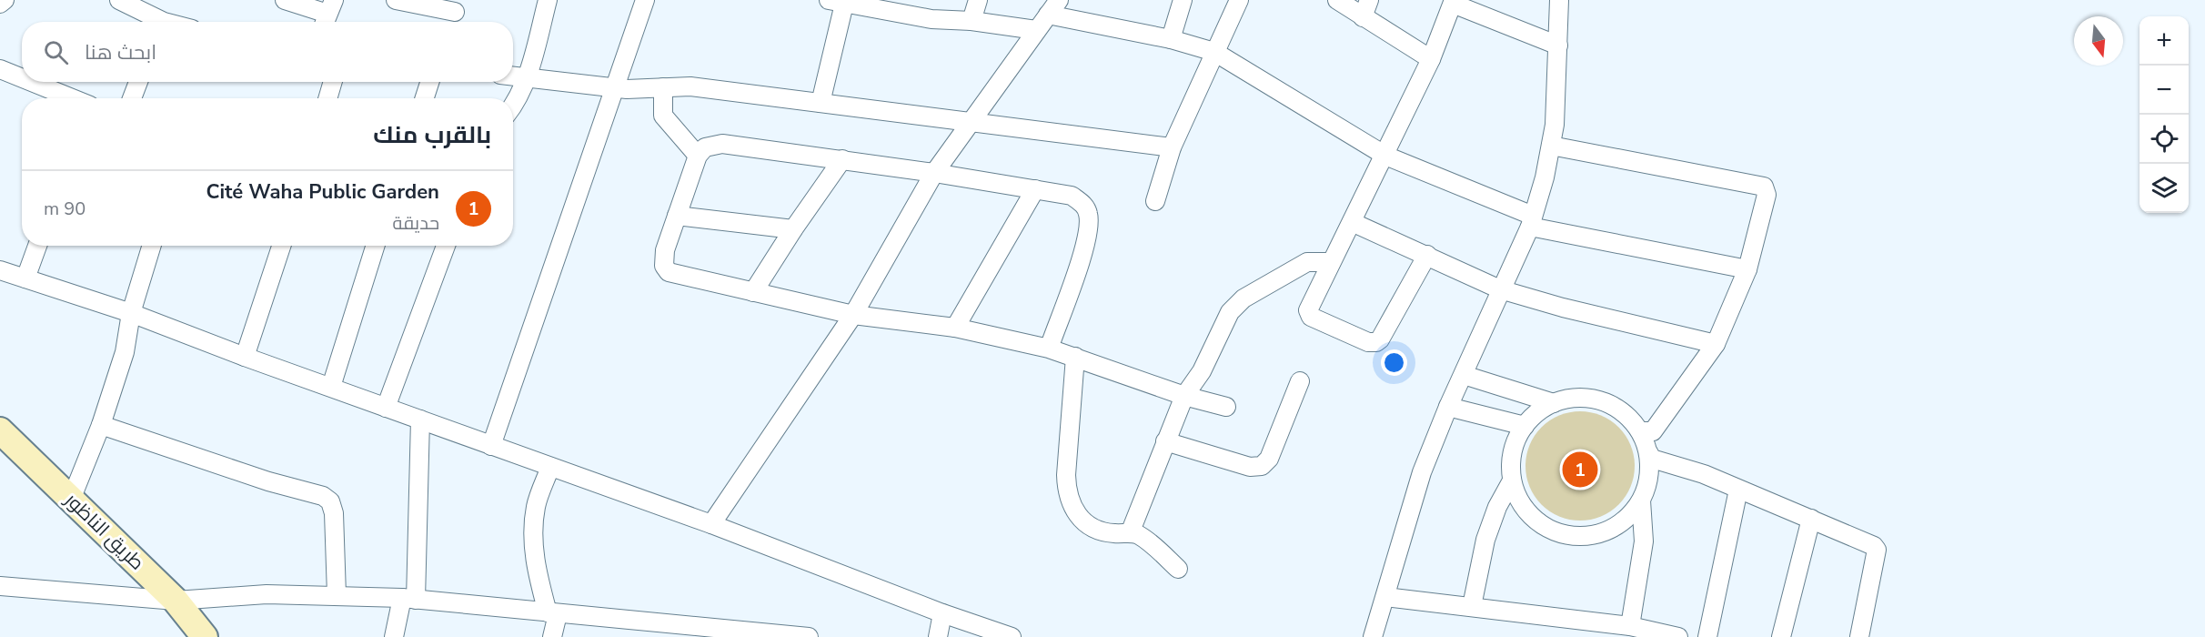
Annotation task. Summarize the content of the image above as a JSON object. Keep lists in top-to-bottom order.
{
  "streets": {
    "street": ["طريق الناظور"]
  },
  "north": "bottom",
  "page": {
    "map_buttons": ["+", "−"],
    "search": "ابحث هنا",
    "heading": "بالقرب منك",
    "list": [
      {
        "mark": "1",
        "name": "Cité Waha Public Garden",
        "note": "حديقة",
        "value": "90 m"
      }
    ],
    "pins": "1"
  }
}
